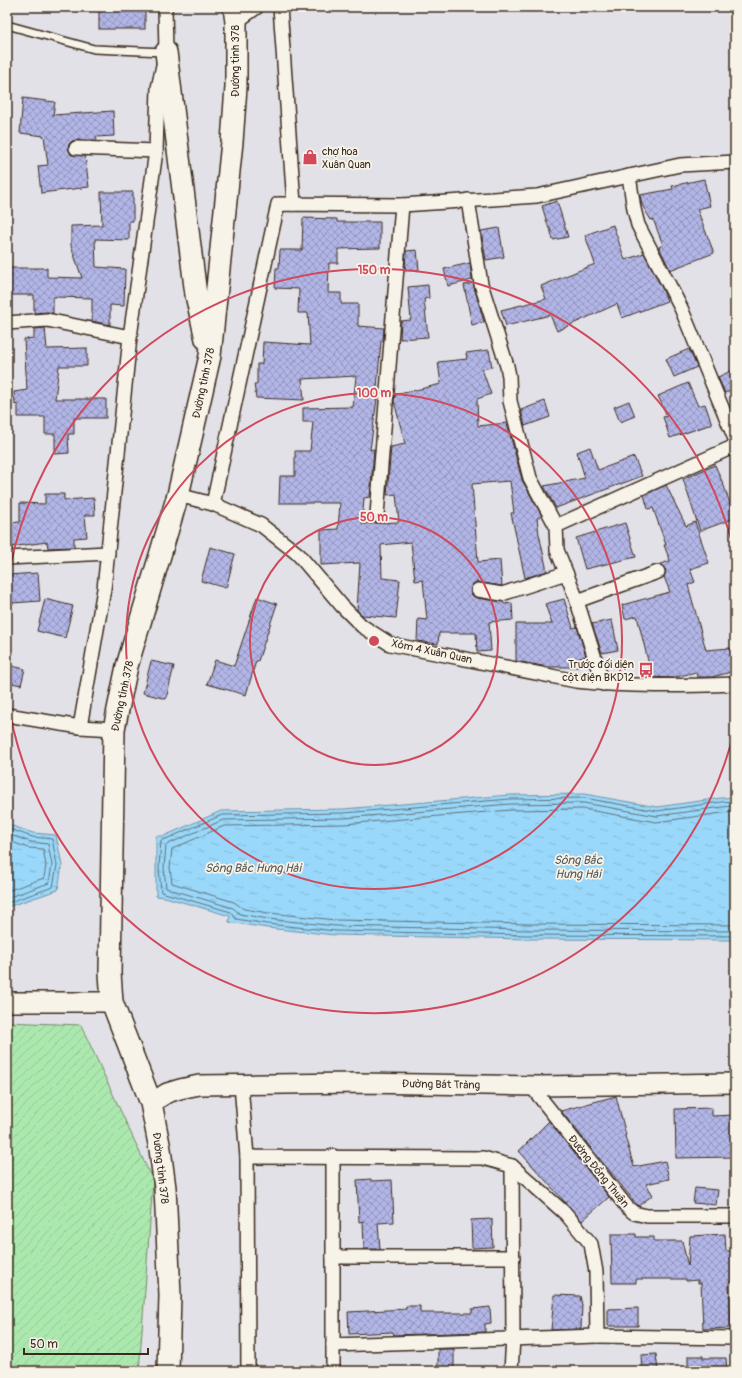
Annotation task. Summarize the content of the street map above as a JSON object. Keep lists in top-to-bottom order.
{
  "streets": {
    "main road": ["Đường tỉnh 378"],
    "street": ["Xóm 4 Xuân Quan", "Đường Bát Tràng", "Đường Đồng Thuận"]
  },
  "crossings": [
    ["Đường tỉnh 378", "Xóm 4 Xuân Quan"],
    ["Đường tỉnh 378", "Đường Bát Tràng"],
    ["Đường Bát Tràng", "Đường Đồng Thuận"]
  ],
  "water": ["Sông Bắc Hưng Hải"],
  "places": {
    "shop": ["chợ hoa Xuân Quan"],
    "bus stop": ["Trước đối diện cột điện BKD12"]
  },
  "scale_bar": "50 m",
  "rings": ["150 m", "100 m", "50 m"]
}
